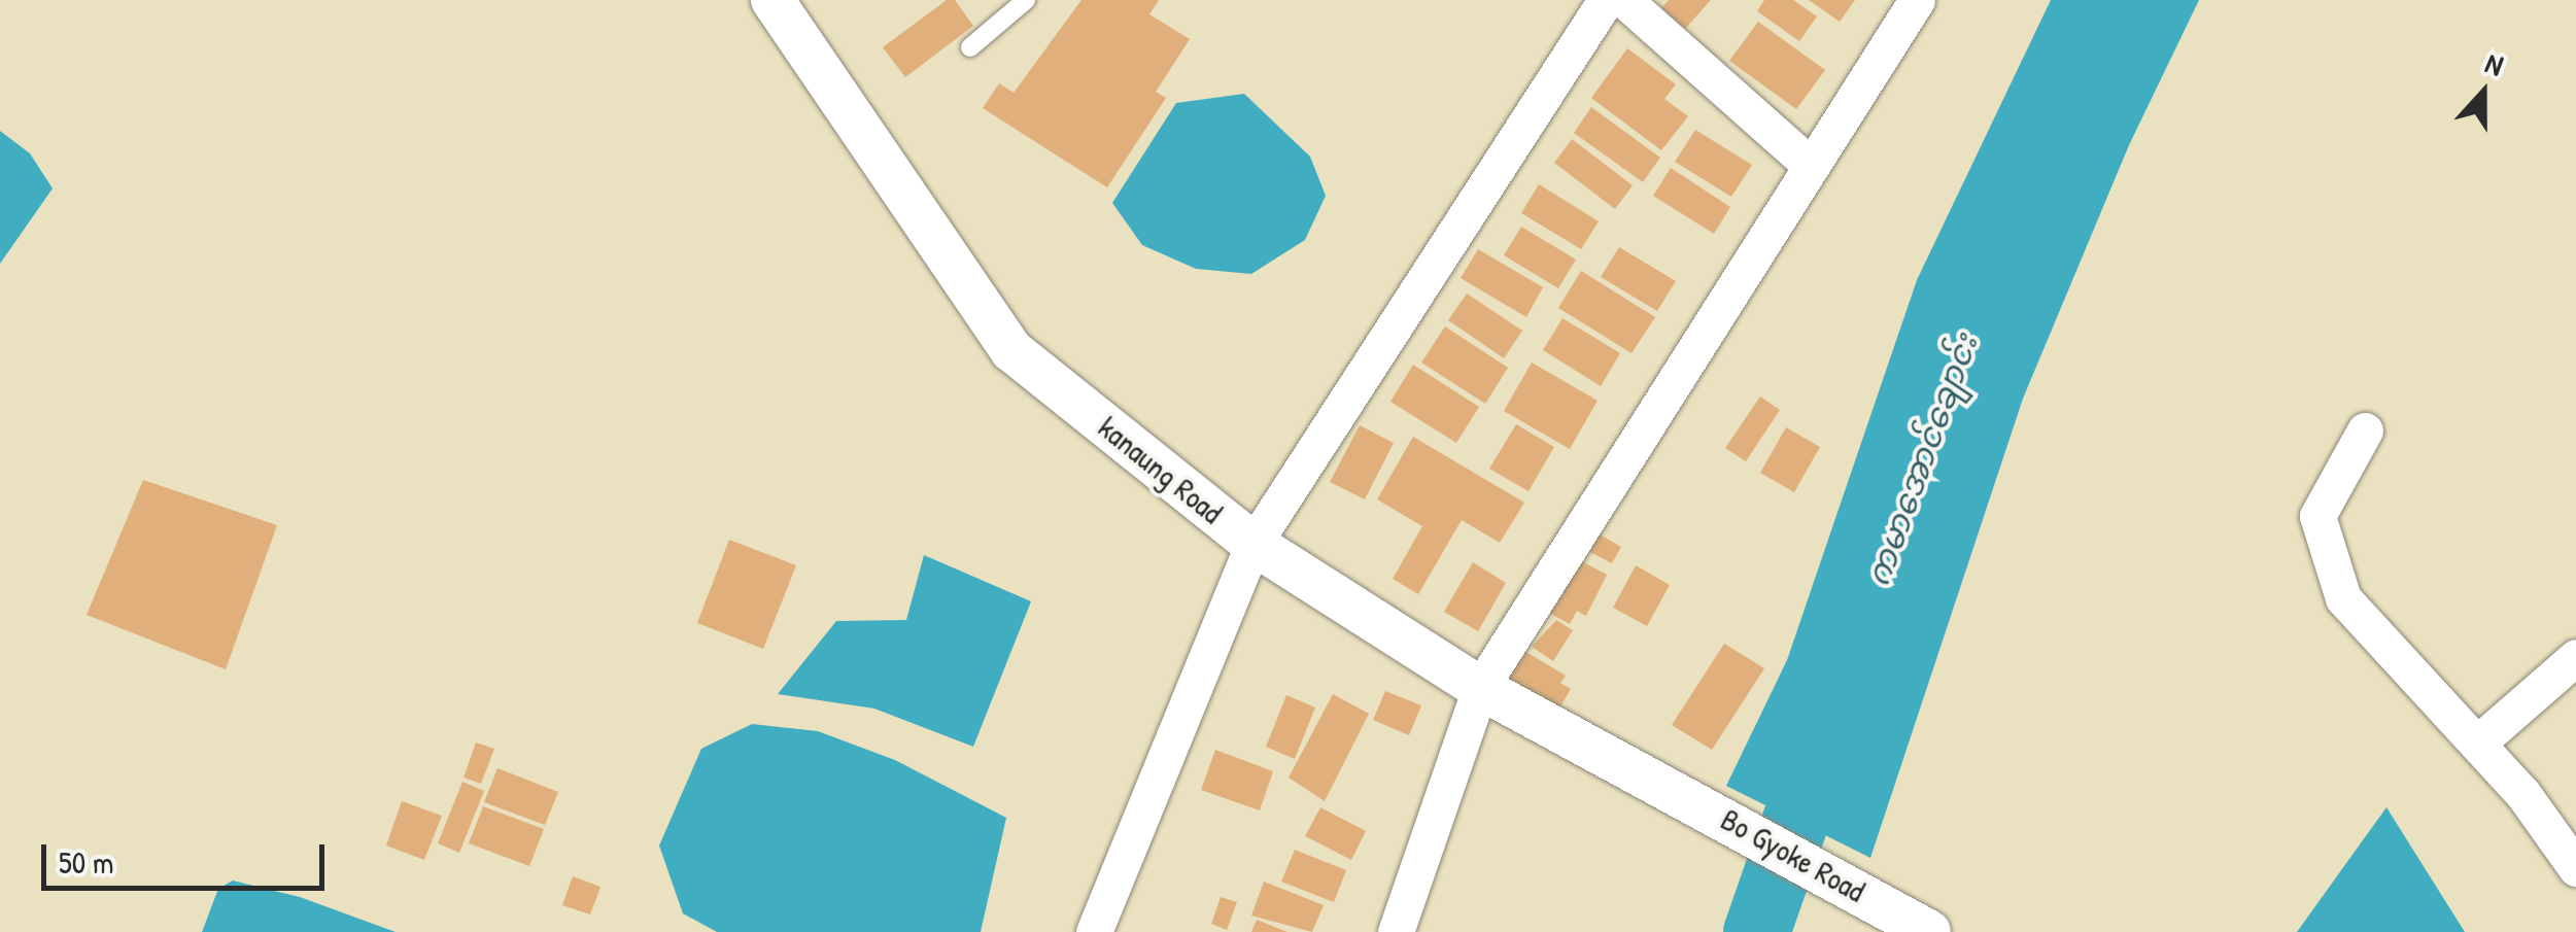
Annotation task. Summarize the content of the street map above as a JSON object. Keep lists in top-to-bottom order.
{
  "streets": {
    "street": ["kanaung Road", "Bo Gyoke Road"]
  },
  "crossings": [
    ["kanaung Road", "Bo Gyoke Road"]
  ],
  "water": ["ကမာအောင်ချောင်း"],
  "scale_bar": "50 m",
  "north": "top"
}
